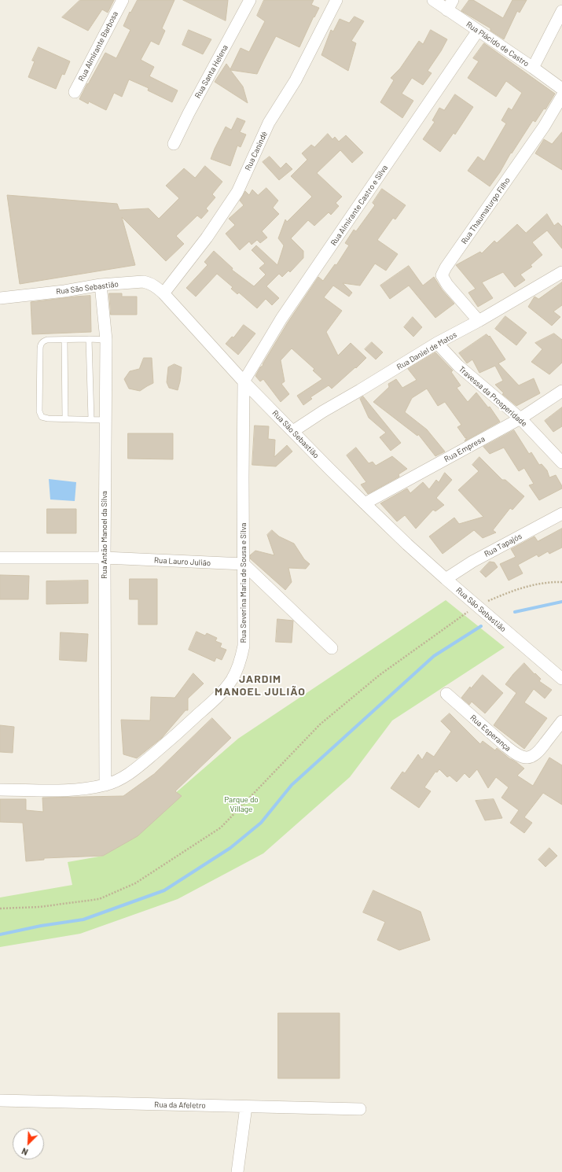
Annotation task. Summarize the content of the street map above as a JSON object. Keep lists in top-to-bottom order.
{
  "streets": {
    "street": [
      "Rua Plácido de Castro",
      "Rua Almirante Barbosa",
      "Rua Santa Helena",
      "Rua Canindé",
      "Rua Almirante Castro e Silva",
      "Rua Thaumaturgo Filho",
      "Rua São Sebastião",
      "Rua Daniel de Matos",
      "Travessa da Prosperidade",
      "Rua Empresa",
      "Rua Antão Manoel da Silva",
      "Rua Tapajós",
      "Rua Lauro Julião",
      "Rua Severina Maria de Sousa e Silva",
      "Rua Esperança",
      "Rua da Afeletro"
    ]
  },
  "crossings": [
    ["Rua Plácido de Castro", "Rua Almirante Castro e Silva"],
    ["Rua Canindé", "Rua São Sebastião"],
    ["Rua Almirante Castro e Silva", "Rua São Sebastião"],
    ["Rua Almirante Castro e Silva", "Rua Severina Maria de Sousa e Silva"],
    ["Rua Thaumaturgo Filho", "Rua Daniel de Matos"],
    ["Rua São Sebastião", "Rua Daniel de Matos"],
    ["Rua São Sebastião", "Rua Empresa"],
    ["Rua São Sebastião", "Rua Antão Manoel da Silva"],
    ["Rua São Sebastião", "Rua Tapajós"],
    ["Rua São Sebastião", "Rua Severina Maria de Sousa e Silva"],
    ["Rua Daniel de Matos", "Travessa da Prosperidade"],
    ["Travessa da Prosperidade", "Rua Empresa"],
    ["Rua Antão Manoel da Silva", "Rua Lauro Julião"],
    ["Rua Antão Manoel da Silva", "Rua Severina Maria de Sousa e Silva"],
    ["Rua Lauro Julião", "Rua Severina Maria de Sousa e Silva"]
  ],
  "districts": ["JARDIM MANOEL JULIÃO"],
  "parks": ["Parque do Village"],
  "north": "bottom left"
}
